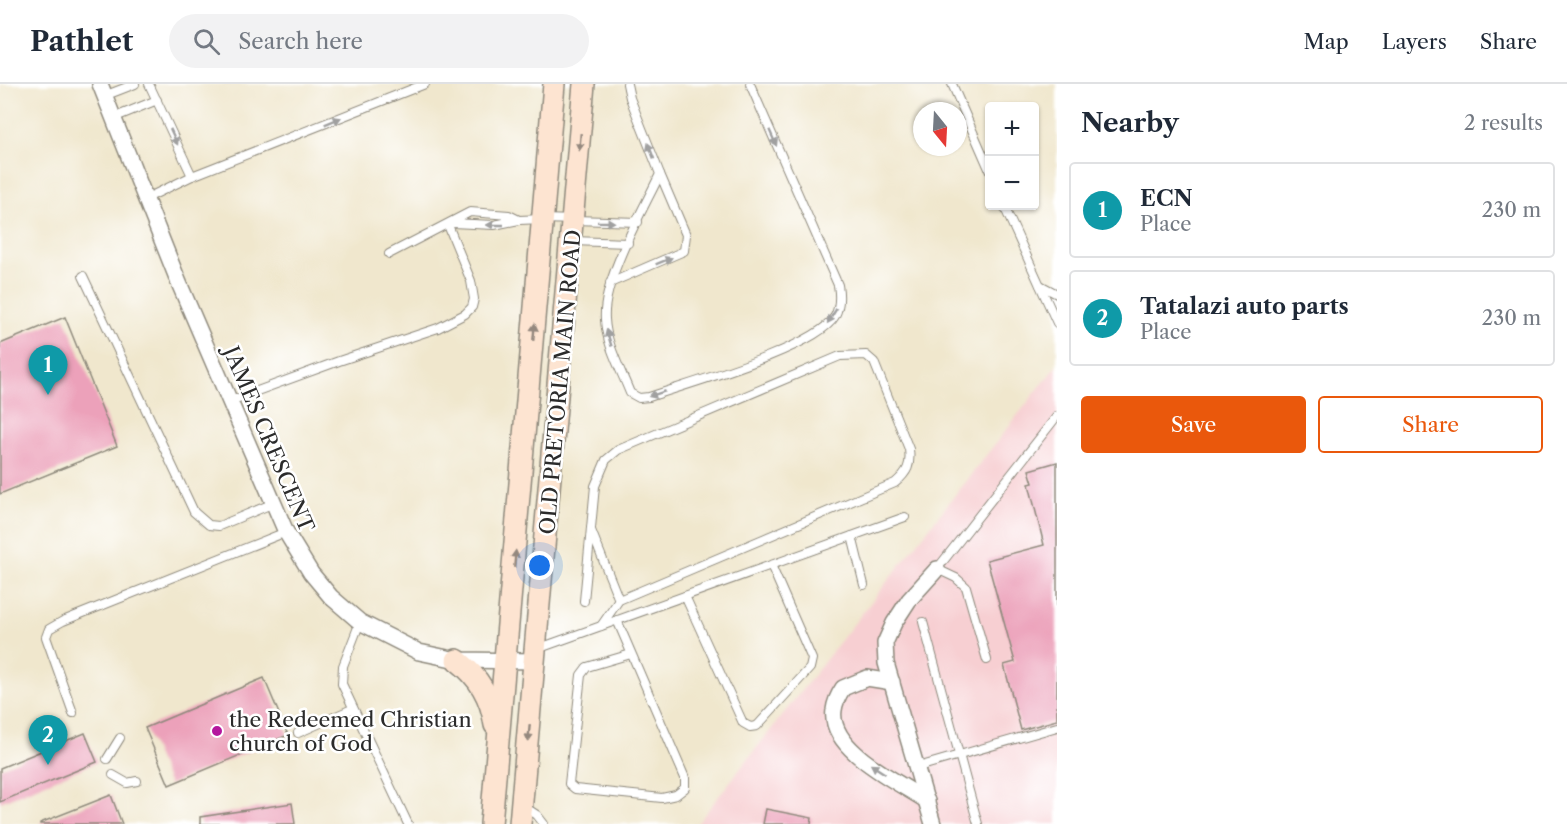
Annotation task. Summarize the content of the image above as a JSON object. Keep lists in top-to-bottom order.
{
  "streets": {
    "main road": ["OLD PRETORIA MAIN ROAD"],
    "street": ["JAMES CRESCENT"]
  },
  "crossings": [
    ["OLD PRETORIA MAIN ROAD", "JAMES CRESCENT"]
  ],
  "places": ["the Redeemed Christian church of God"],
  "north": "bottom",
  "page": {
    "header": "Pathlet",
    "search": "Search here",
    "nav": ["Map", "Layers", "Share"],
    "heading": ["Nearby", "2 results"],
    "map_buttons": ["+", "−"],
    "list": [
      {
        "mark": "1",
        "name": "ECN",
        "note": "Place",
        "value": "230 m"
      },
      {
        "mark": "2",
        "name": "Tatalazi auto parts",
        "note": "Place",
        "value": "230 m"
      }
    ],
    "pins": ["1", "2"],
    "buttons": ["Save", "Share"]
  }
}
